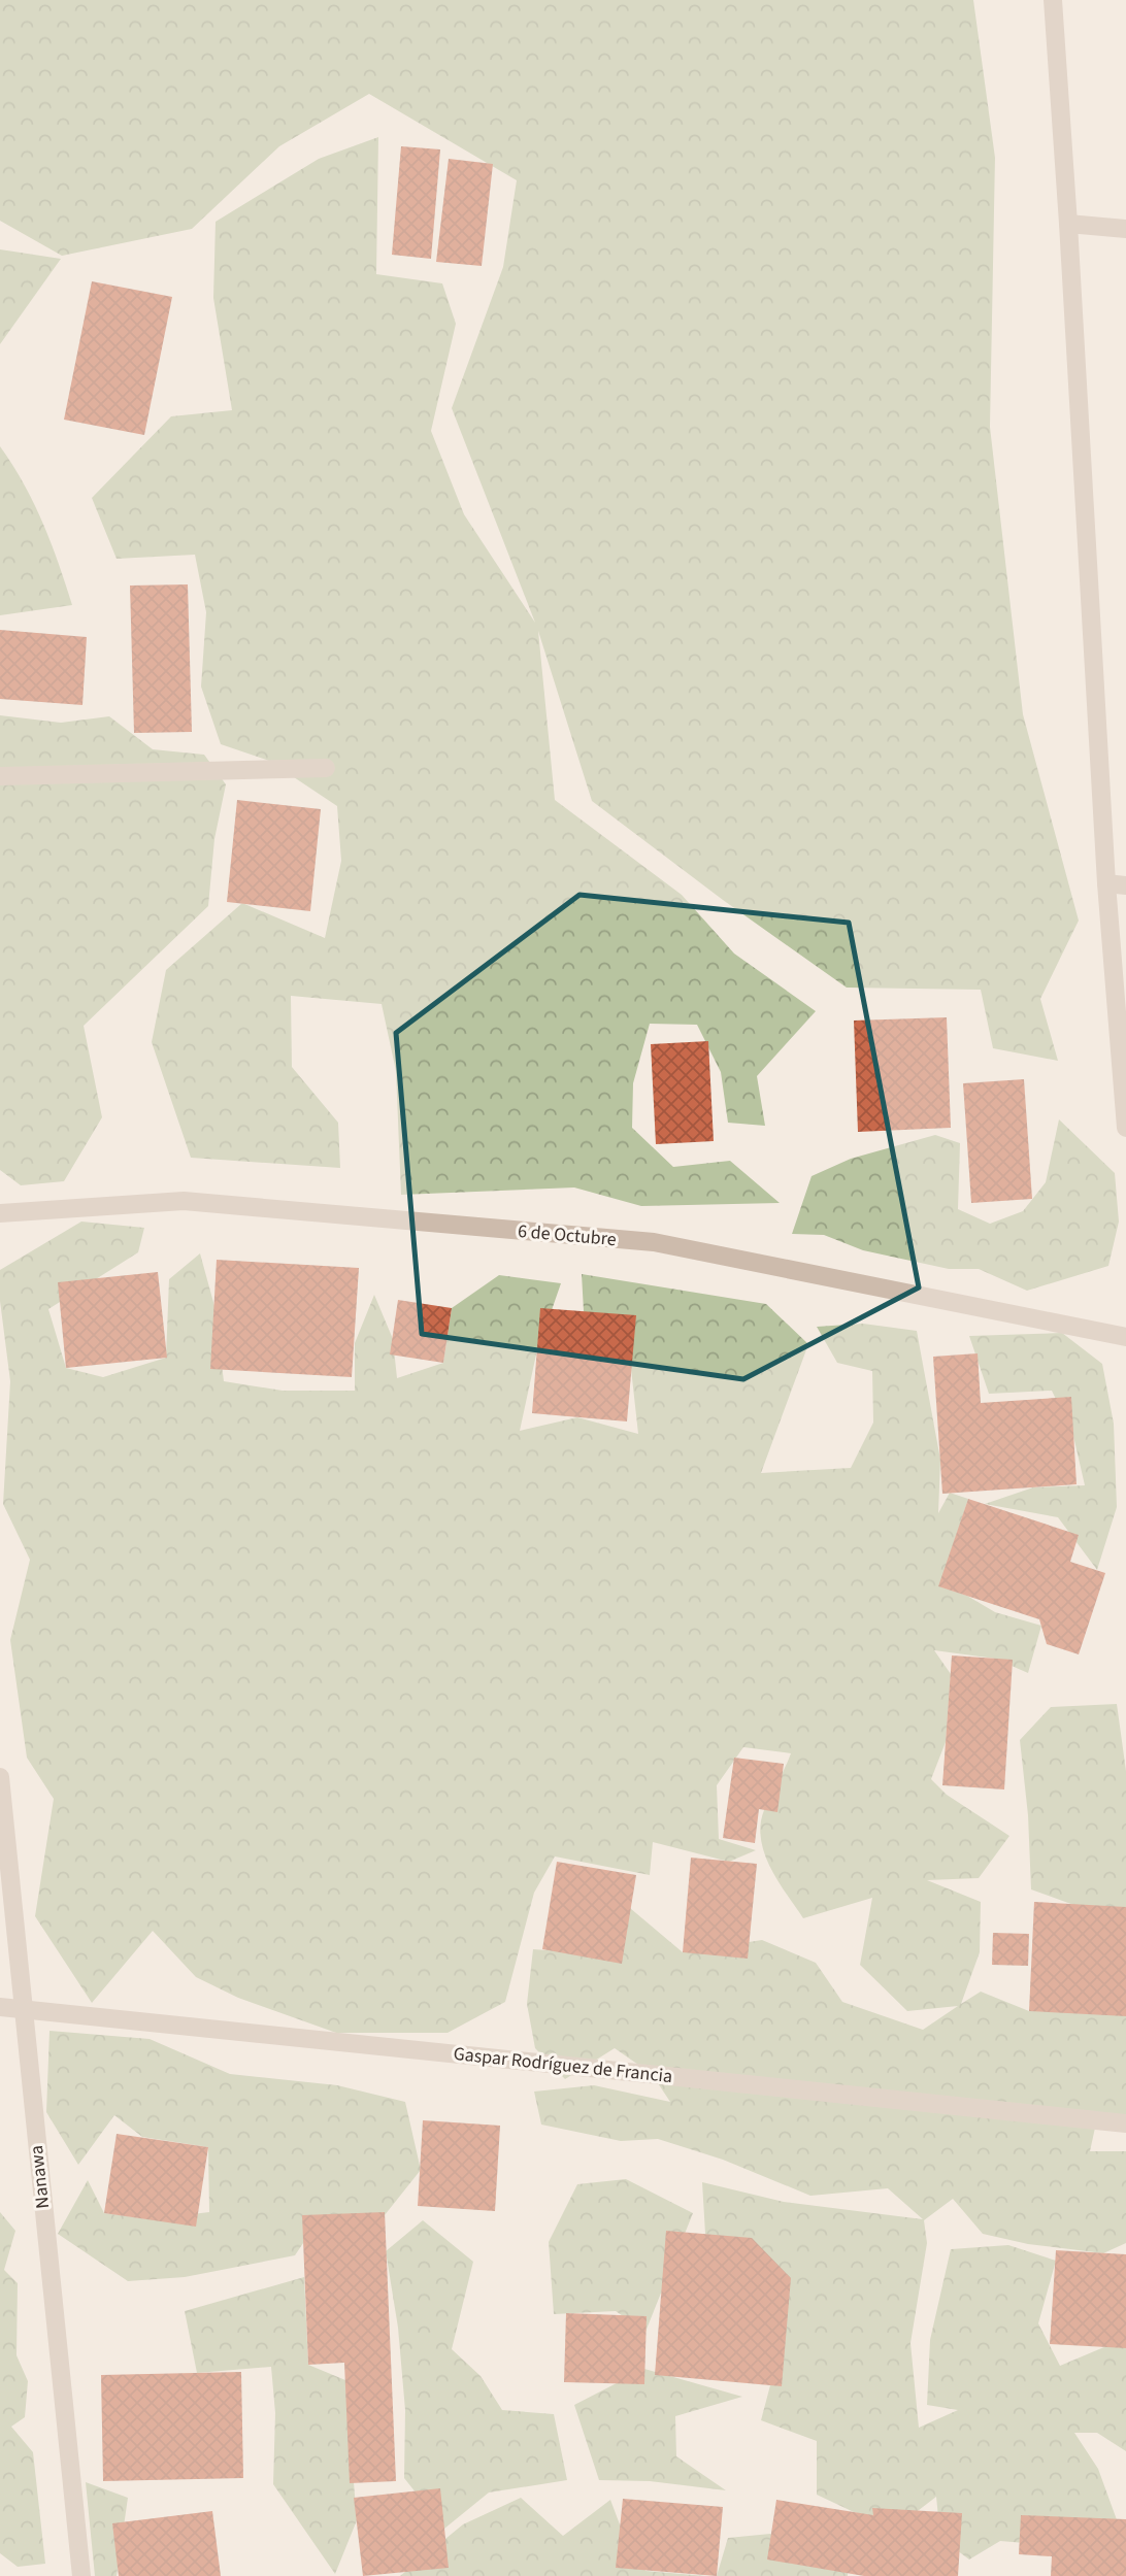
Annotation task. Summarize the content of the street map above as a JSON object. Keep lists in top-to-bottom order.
{
  "streets": {
    "street": ["6 de Octubre", "Gaspar Rodríguez de Francia", "Nanawa"]
  },
  "crossings": [
    ["Gaspar Rodríguez de Francia", "Nanawa"]
  ]
}
